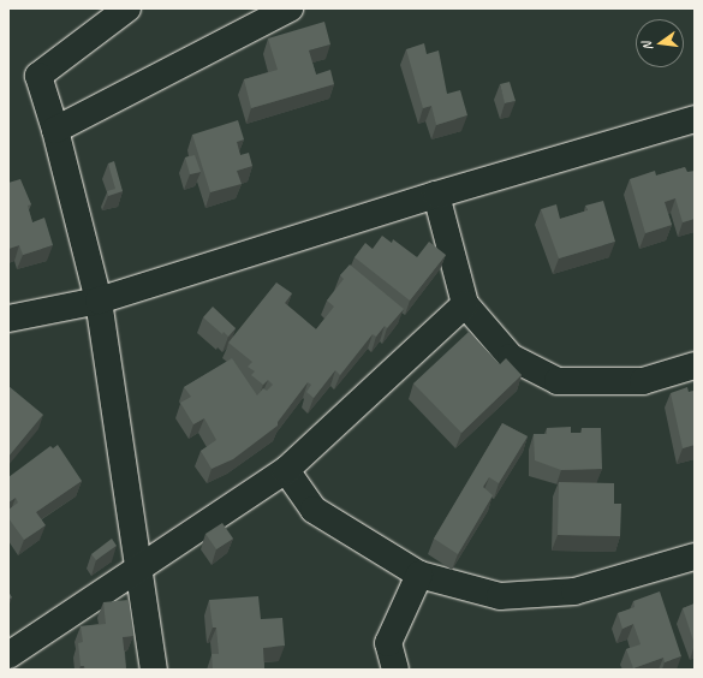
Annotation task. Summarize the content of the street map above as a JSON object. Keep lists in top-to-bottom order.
{
  "north": "left"
}
